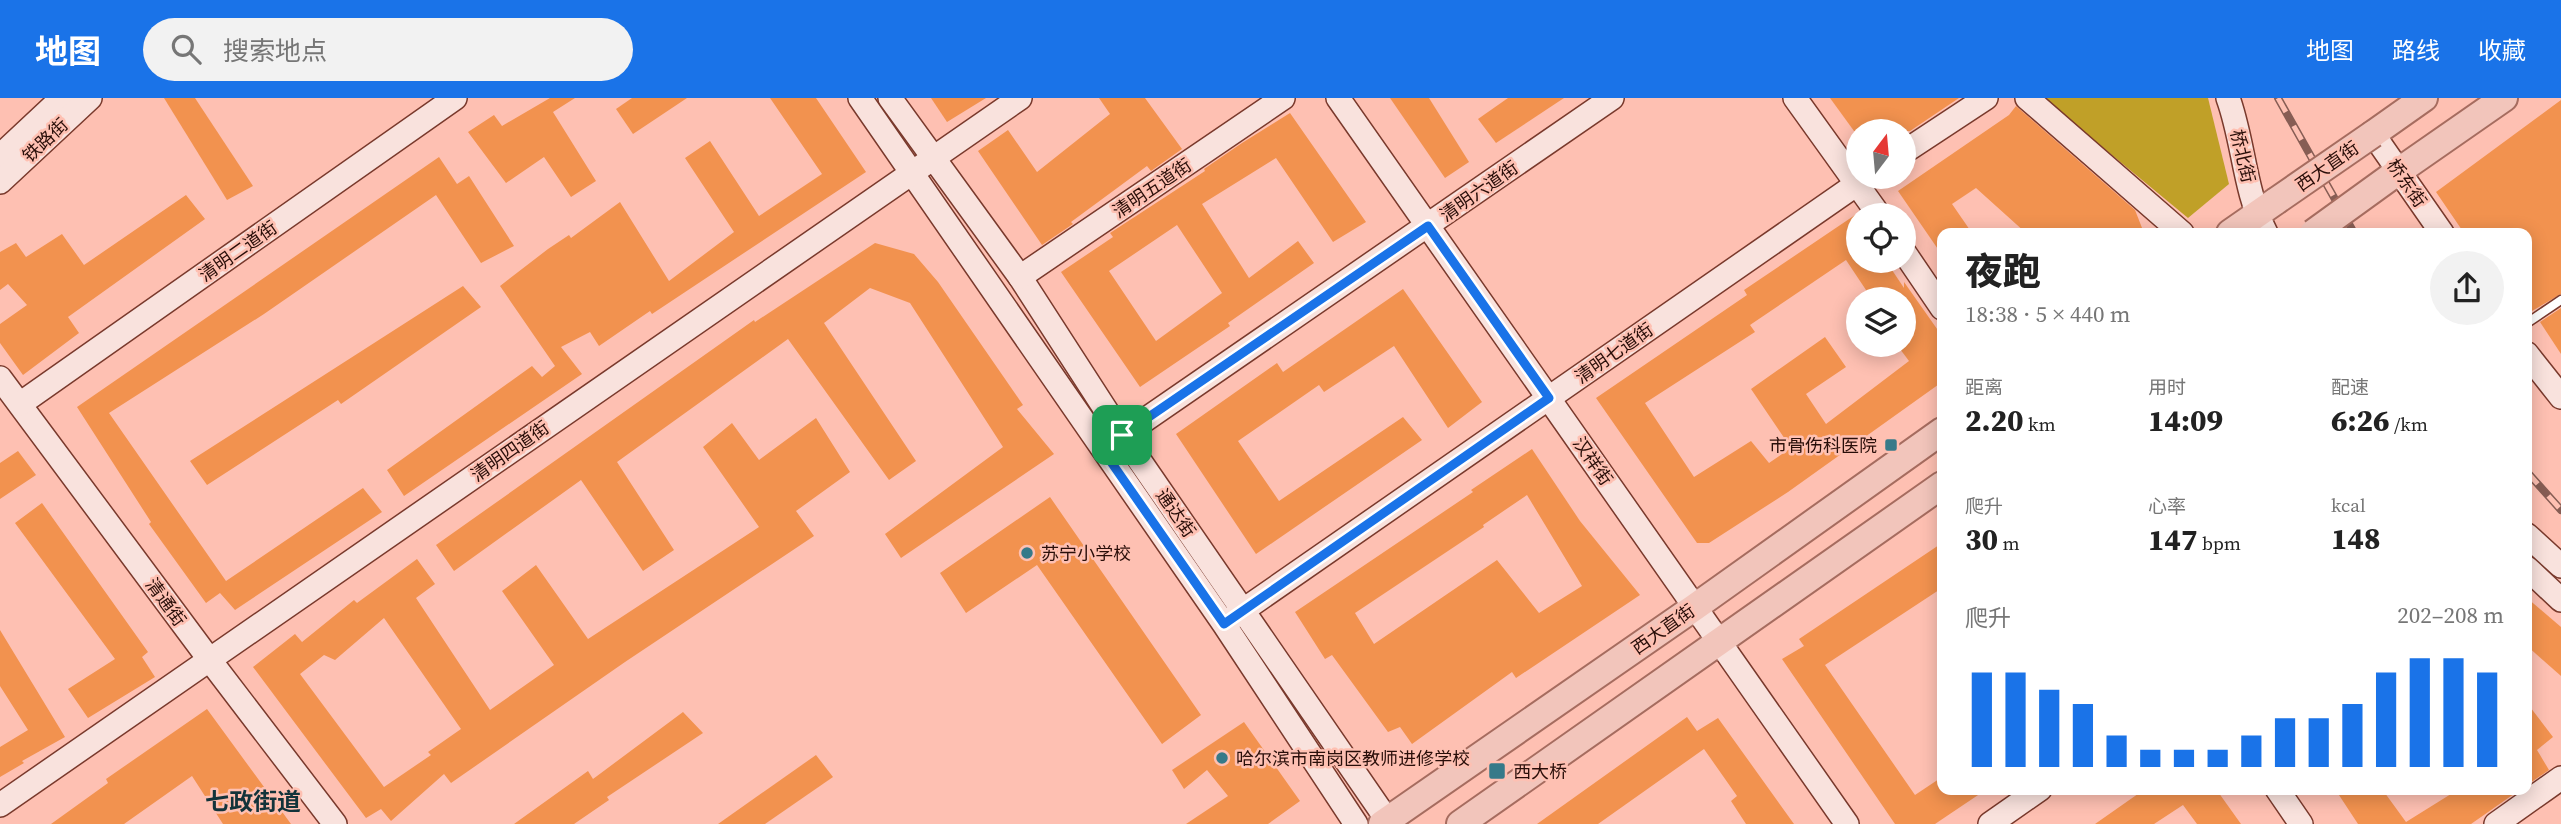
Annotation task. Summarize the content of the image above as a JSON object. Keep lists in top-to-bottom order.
{
  "streets": {
    "main road": ["西大直街"],
    "street": [
      "铁路街",
      "桥北街",
      "桥东街",
      "清明五道街",
      "清明六道街",
      "清明二道街",
      "清明七道街",
      "清明四道街",
      "汉祥街",
      "通达街",
      "清通街"
    ]
  },
  "crossings": [
    ["桥北街", "西大直街"],
    ["西大直街", "桥东街"],
    ["西大直街", "汉祥街"],
    ["西大直街", "通达街"],
    ["清明五道街", "通达街"],
    ["清明六道街", "汉祥街"],
    ["清明六道街", "通达街"],
    ["清明二道街", "清通街"],
    ["清明七道街", "汉祥街"],
    ["清明七道街", "通达街"],
    ["清明四道街", "通达街"],
    ["清明四道街", "清通街"]
  ],
  "districts": ["七政街道"],
  "places": {
    "transit": ["市骨伤科医院", "西大桥"],
    "other": ["苏宁小学校", "哈尔滨市南岗区教师进修学校"]
  },
  "north": "top",
  "page": {
    "header": "地图",
    "search": "搜索地点",
    "nav": ["地图", "路线", "收藏"],
    "heading": ["夜跑", "18:38 · 5 × 440 m"],
    "stats": [
      ["距离", "2.20 km"],
      ["用时", "14:09"],
      ["配速", "6:26 /km"],
      ["爬升", "30 m"],
      ["心率", "147 bpm"],
      ["kcal", "148"]
    ],
    "chart": ["爬升", "202–208 m"]
  }
}
